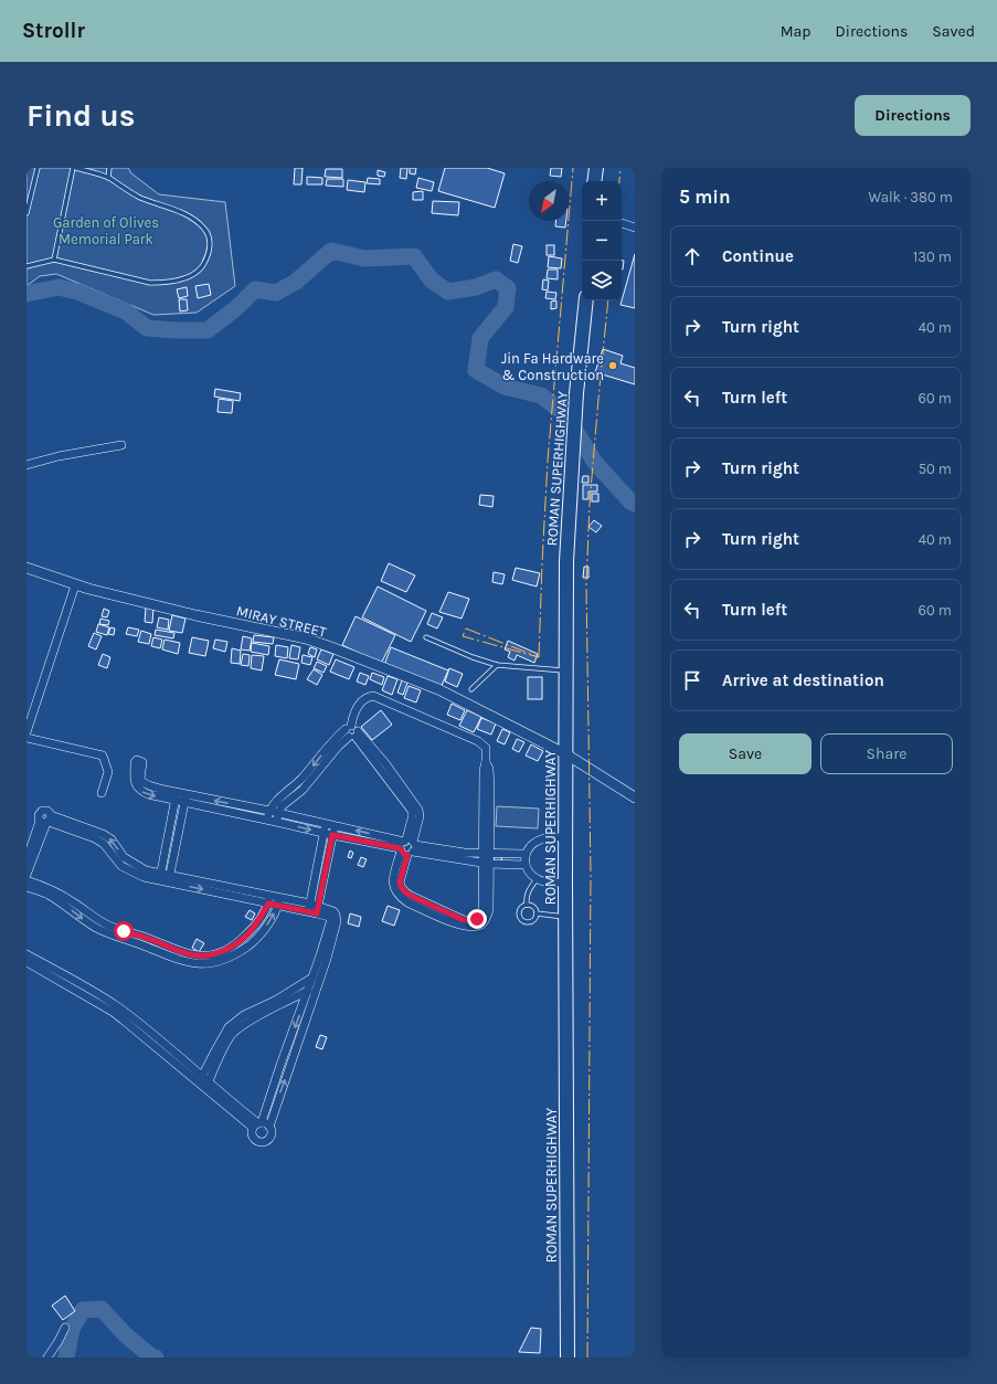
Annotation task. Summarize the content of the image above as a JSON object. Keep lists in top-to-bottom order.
{
  "streets": {
    "main road": ["ROMAN SUPERHIGHWAY"],
    "street": ["MIRAY STREET"]
  },
  "crossings": [
    ["ROMAN SUPERHIGHWAY", "MIRAY STREET"]
  ],
  "parks": ["Garden of Olives Memorial Park"],
  "places": ["Jin Fa Hardware & Construction"],
  "north": "bottom left",
  "page": {
    "header": "Strollr",
    "nav": ["Map", "Directions", "Saved"],
    "buttons": [
      "Directions",
      ["Save", "Share"]
    ],
    "title": "Find us",
    "heading": ["5 min", "Walk · 380 m"],
    "map_buttons": ["+", "−"],
    "list": [
      ["Continue", "130 m"],
      ["Turn right", "40 m"],
      ["Turn left", "60 m"],
      ["Turn right", "50 m"],
      ["Turn right", "40 m"],
      ["Turn left", "60 m"],
      "Arrive at destination"
    ]
  }
}
